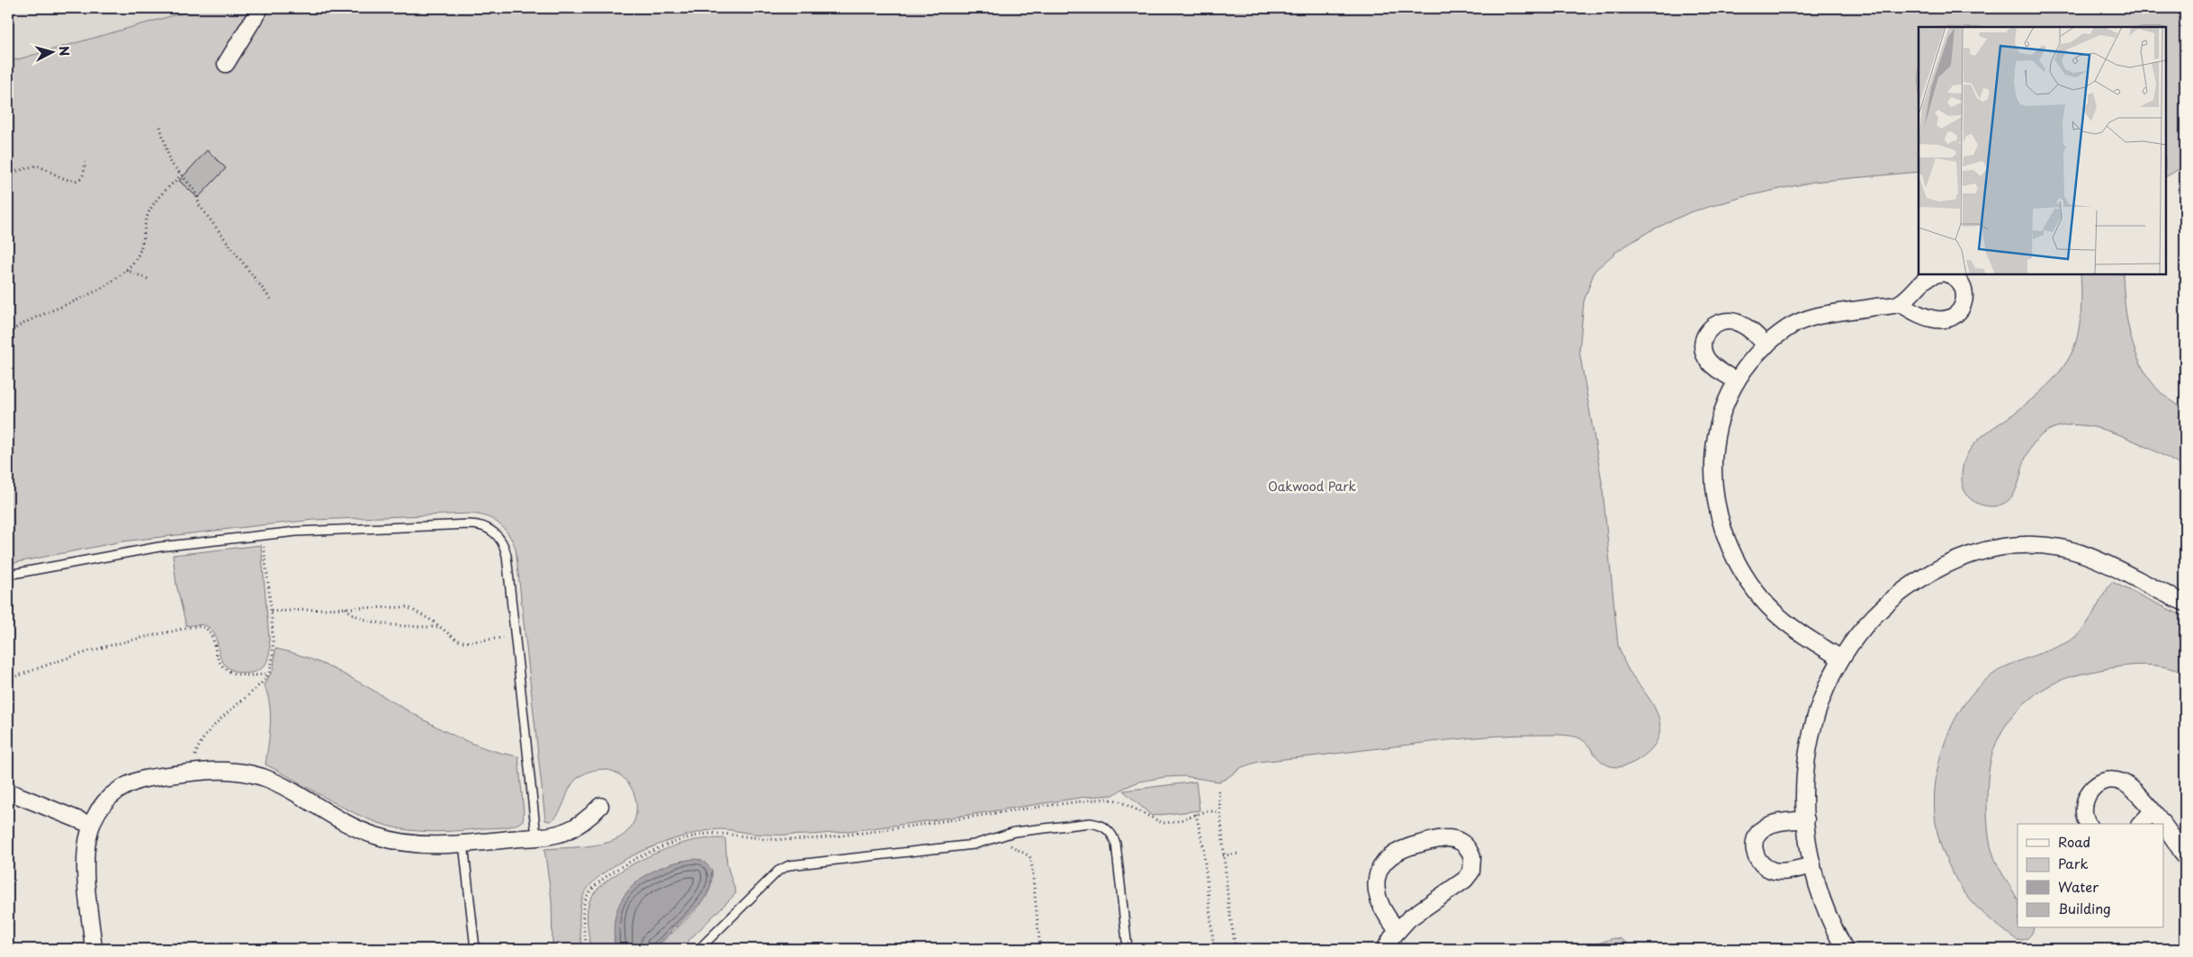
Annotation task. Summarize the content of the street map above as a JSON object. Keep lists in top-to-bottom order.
{
  "parks": ["Oakwood Park"],
  "legend": [
    "Road",
    "Park",
    "Water",
    "Building"
  ],
  "north": "right"
}
